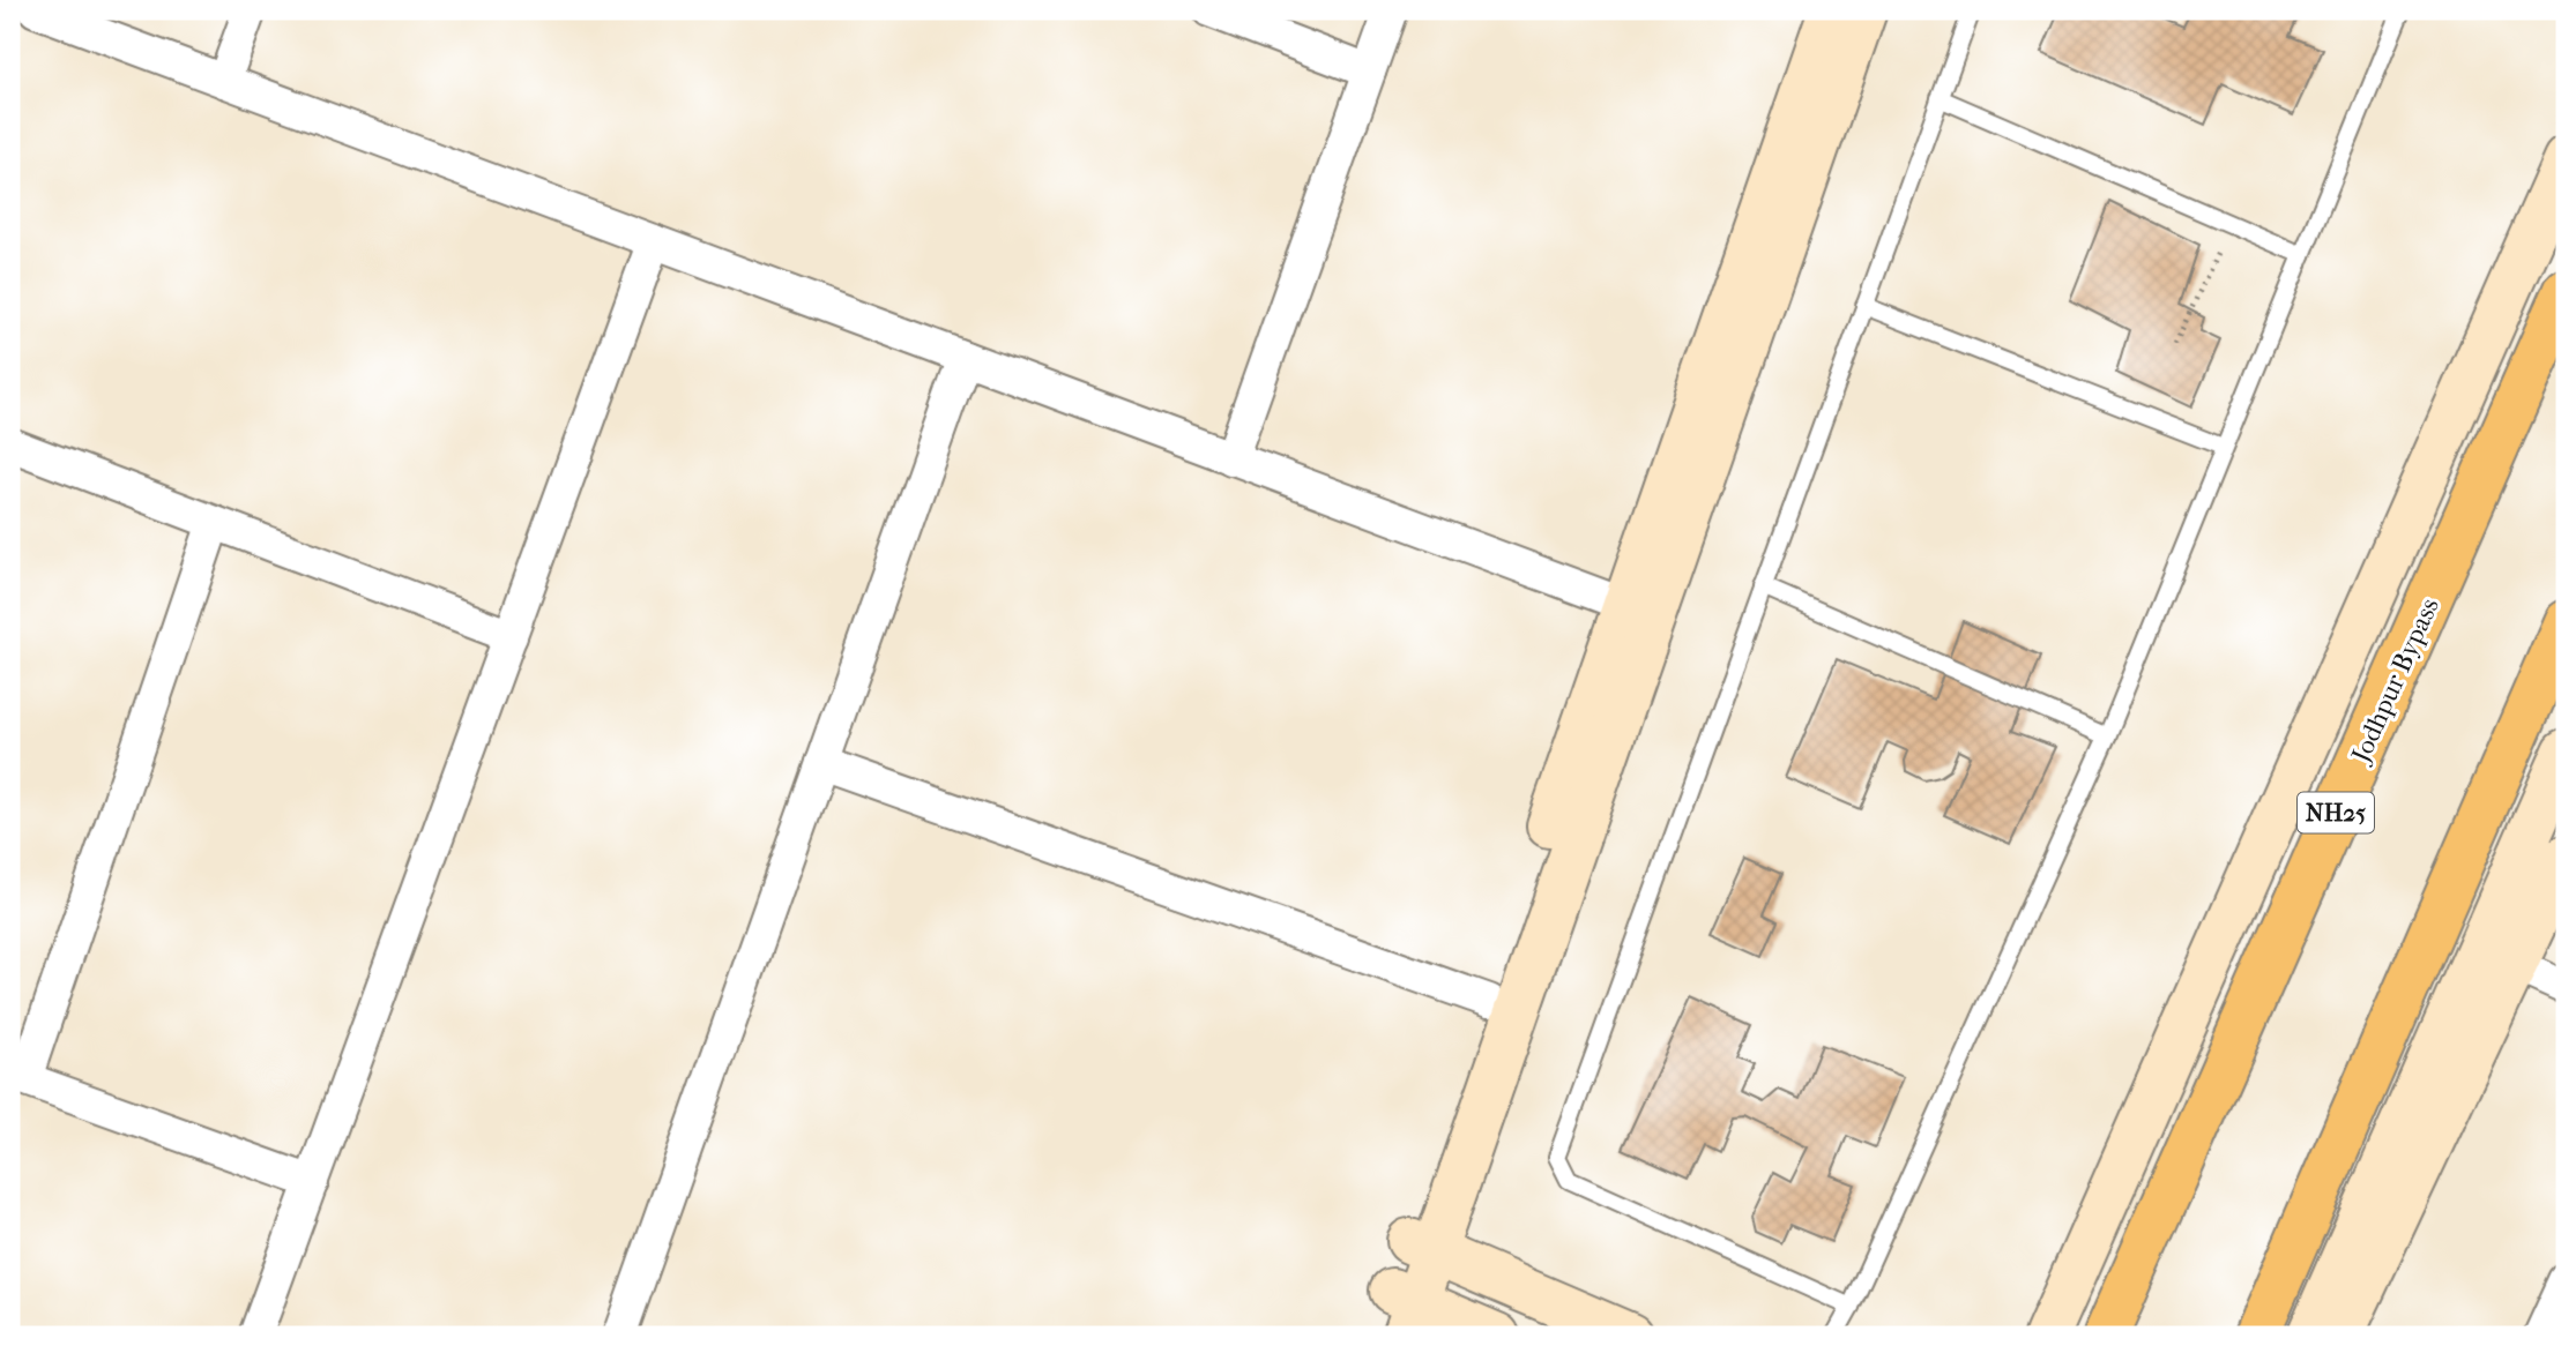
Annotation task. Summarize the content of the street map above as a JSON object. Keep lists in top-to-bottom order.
{
  "streets": {
    "highway": ["Jodhpur Bypass", "NH25"]
  }
}
